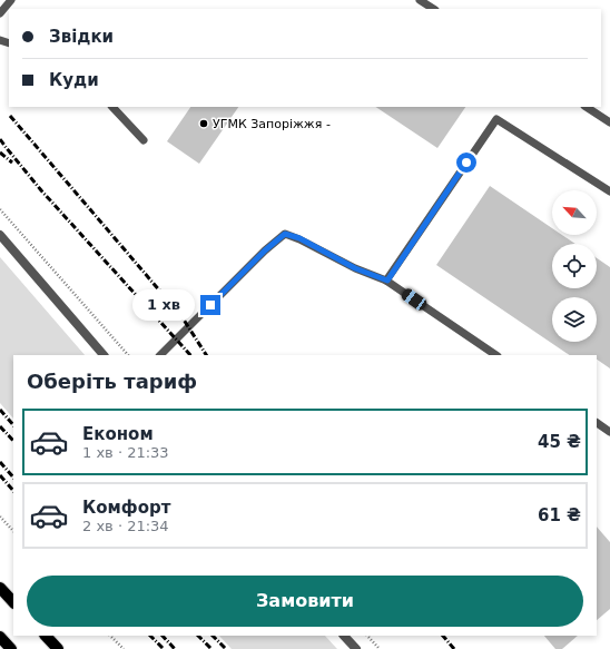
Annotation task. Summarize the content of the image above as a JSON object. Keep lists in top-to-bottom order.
{
  "places": ["УГМК Запоріжжя -"],
  "north": "top left",
  "page": {
    "banner": ["Звідки", "Куди"],
    "bubble": "1 хв",
    "heading": "Оберіть тариф",
    "list": [
      {
        "name": "Економ",
        "note": "1 хв · 21:33",
        "value": "45 ₴"
      },
      {
        "name": "Комфорт",
        "note": "2 хв · 21:34",
        "value": "61 ₴"
      }
    ],
    "buttons": "Замовити"
  }
}
